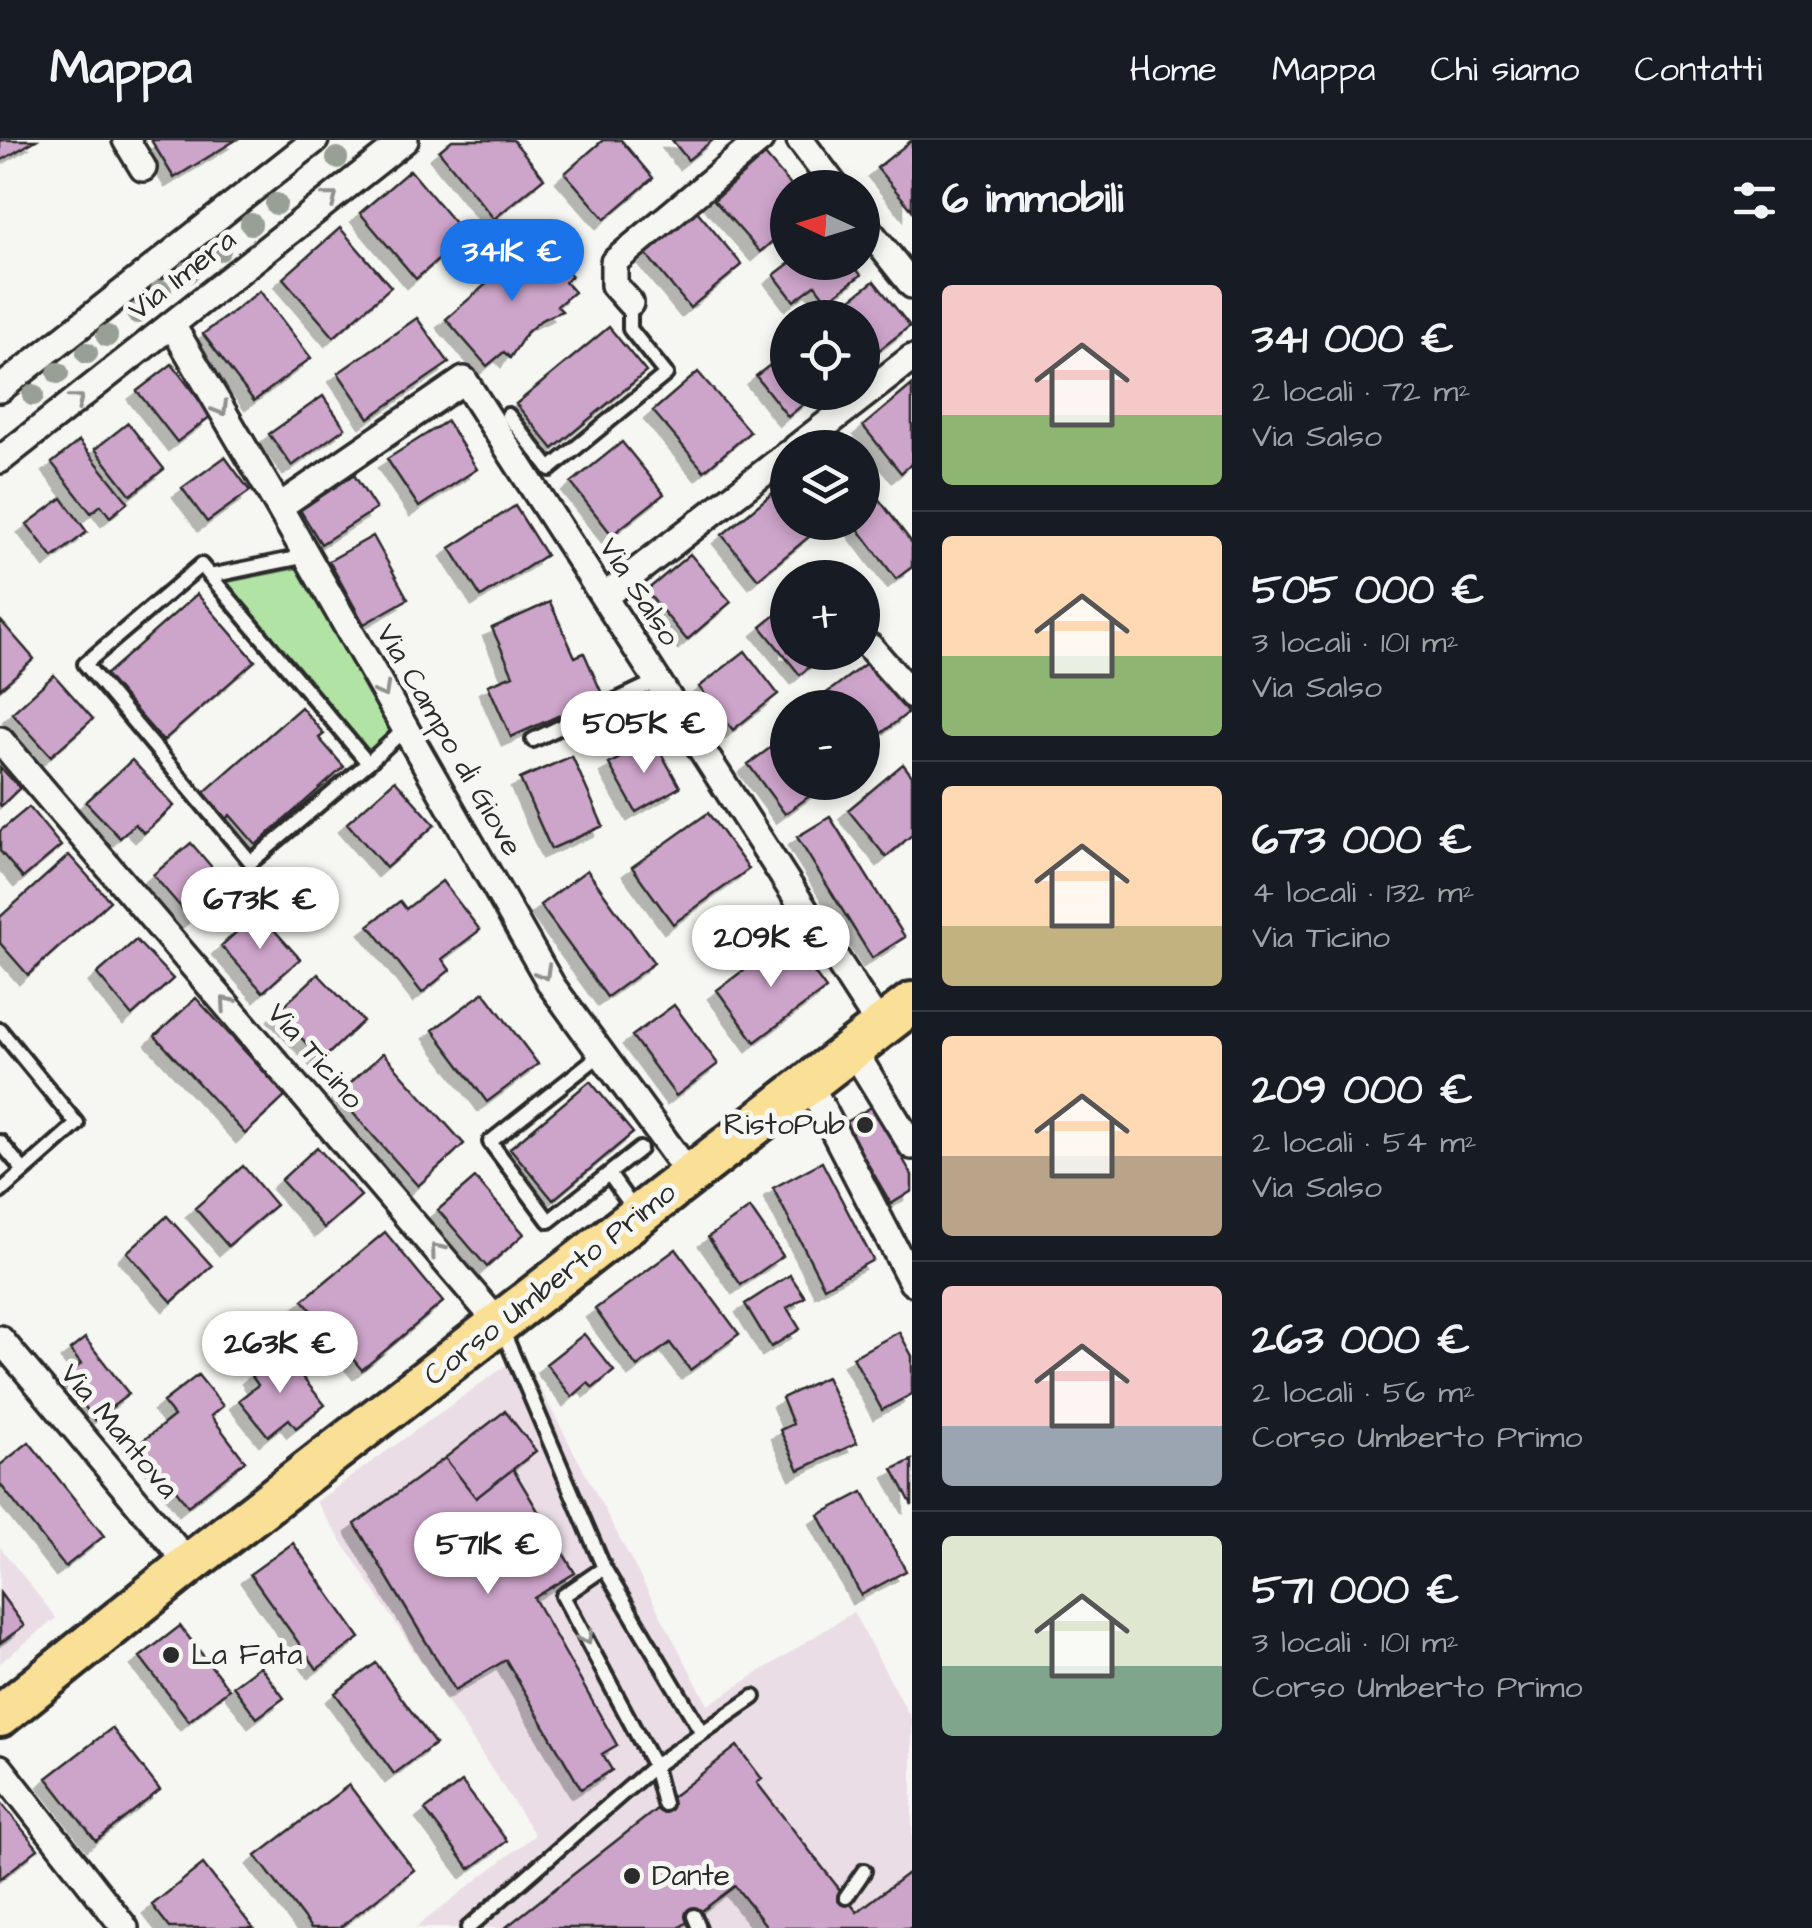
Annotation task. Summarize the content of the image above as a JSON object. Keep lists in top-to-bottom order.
{
  "streets": {
    "main road": ["Corso Umberto Primo"],
    "street": [
      "Via Imera",
      "Via Salso",
      "Via Campo di Giove",
      "Via Ticino",
      "Via Mantova"
    ]
  },
  "crossings": [
    ["Via Imera", "Via Campo di Giove"],
    ["Via Salso", "Via Campo di Giove"],
    ["Via Salso", "Corso Umberto Primo"],
    ["Via Campo di Giove", "Corso Umberto Primo"],
    ["Via Ticino", "Corso Umberto Primo"],
    ["Corso Umberto Primo", "Via Mantova"]
  ],
  "one_way": ["Via Campo di Giove", "Via Ticino"],
  "places": ["RistoPub", "La Fata", "Dante"],
  "north": "left",
  "page": {
    "header": "Mappa",
    "nav": [
      "Home",
      "Mappa",
      "Chi siamo",
      "Contatti"
    ],
    "heading": "6 immobili",
    "map_buttons": ["+", "−"],
    "price": [
      "341K €",
      "505K €",
      "673K €",
      "209K €",
      "263K €",
      "571K €"
    ],
    "list": [
      {
        "name": "341 000 €",
        "note": "2 locali · 72 m² · Via Salso"
      },
      {
        "name": "505 000 €",
        "note": "3 locali · 101 m² · Via Salso"
      },
      {
        "name": "673 000 €",
        "note": "4 locali · 132 m² · Via Ticino"
      },
      {
        "name": "209 000 €",
        "note": "2 locali · 54 m² · Via Salso"
      },
      {
        "name": "263 000 €",
        "note": "2 locali · 56 m² · Corso Umberto Primo"
      },
      {
        "name": "571 000 €",
        "note": "3 locali · 101 m² · Corso Umberto Primo"
      }
    ]
  }
}
